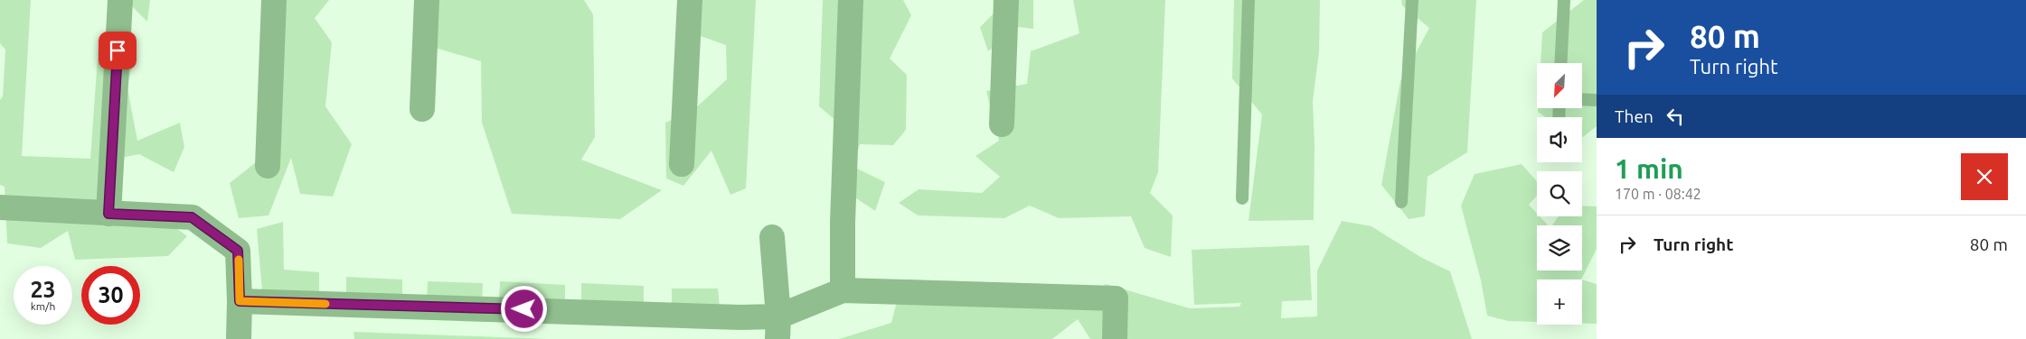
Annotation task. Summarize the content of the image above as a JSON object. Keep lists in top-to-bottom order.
{
  "north": "bottom left",
  "page": {
    "turn": ["80 m", "Turn right"],
    "map_buttons": "+",
    "then": "Then",
    "heading": ["1 min", "170 m · 08:42"],
    "list": [
      {
        "name": "Turn right",
        "value": "80 m"
      }
    ],
    "speed": "23 km/h",
    "limit": "30"
  }
}
